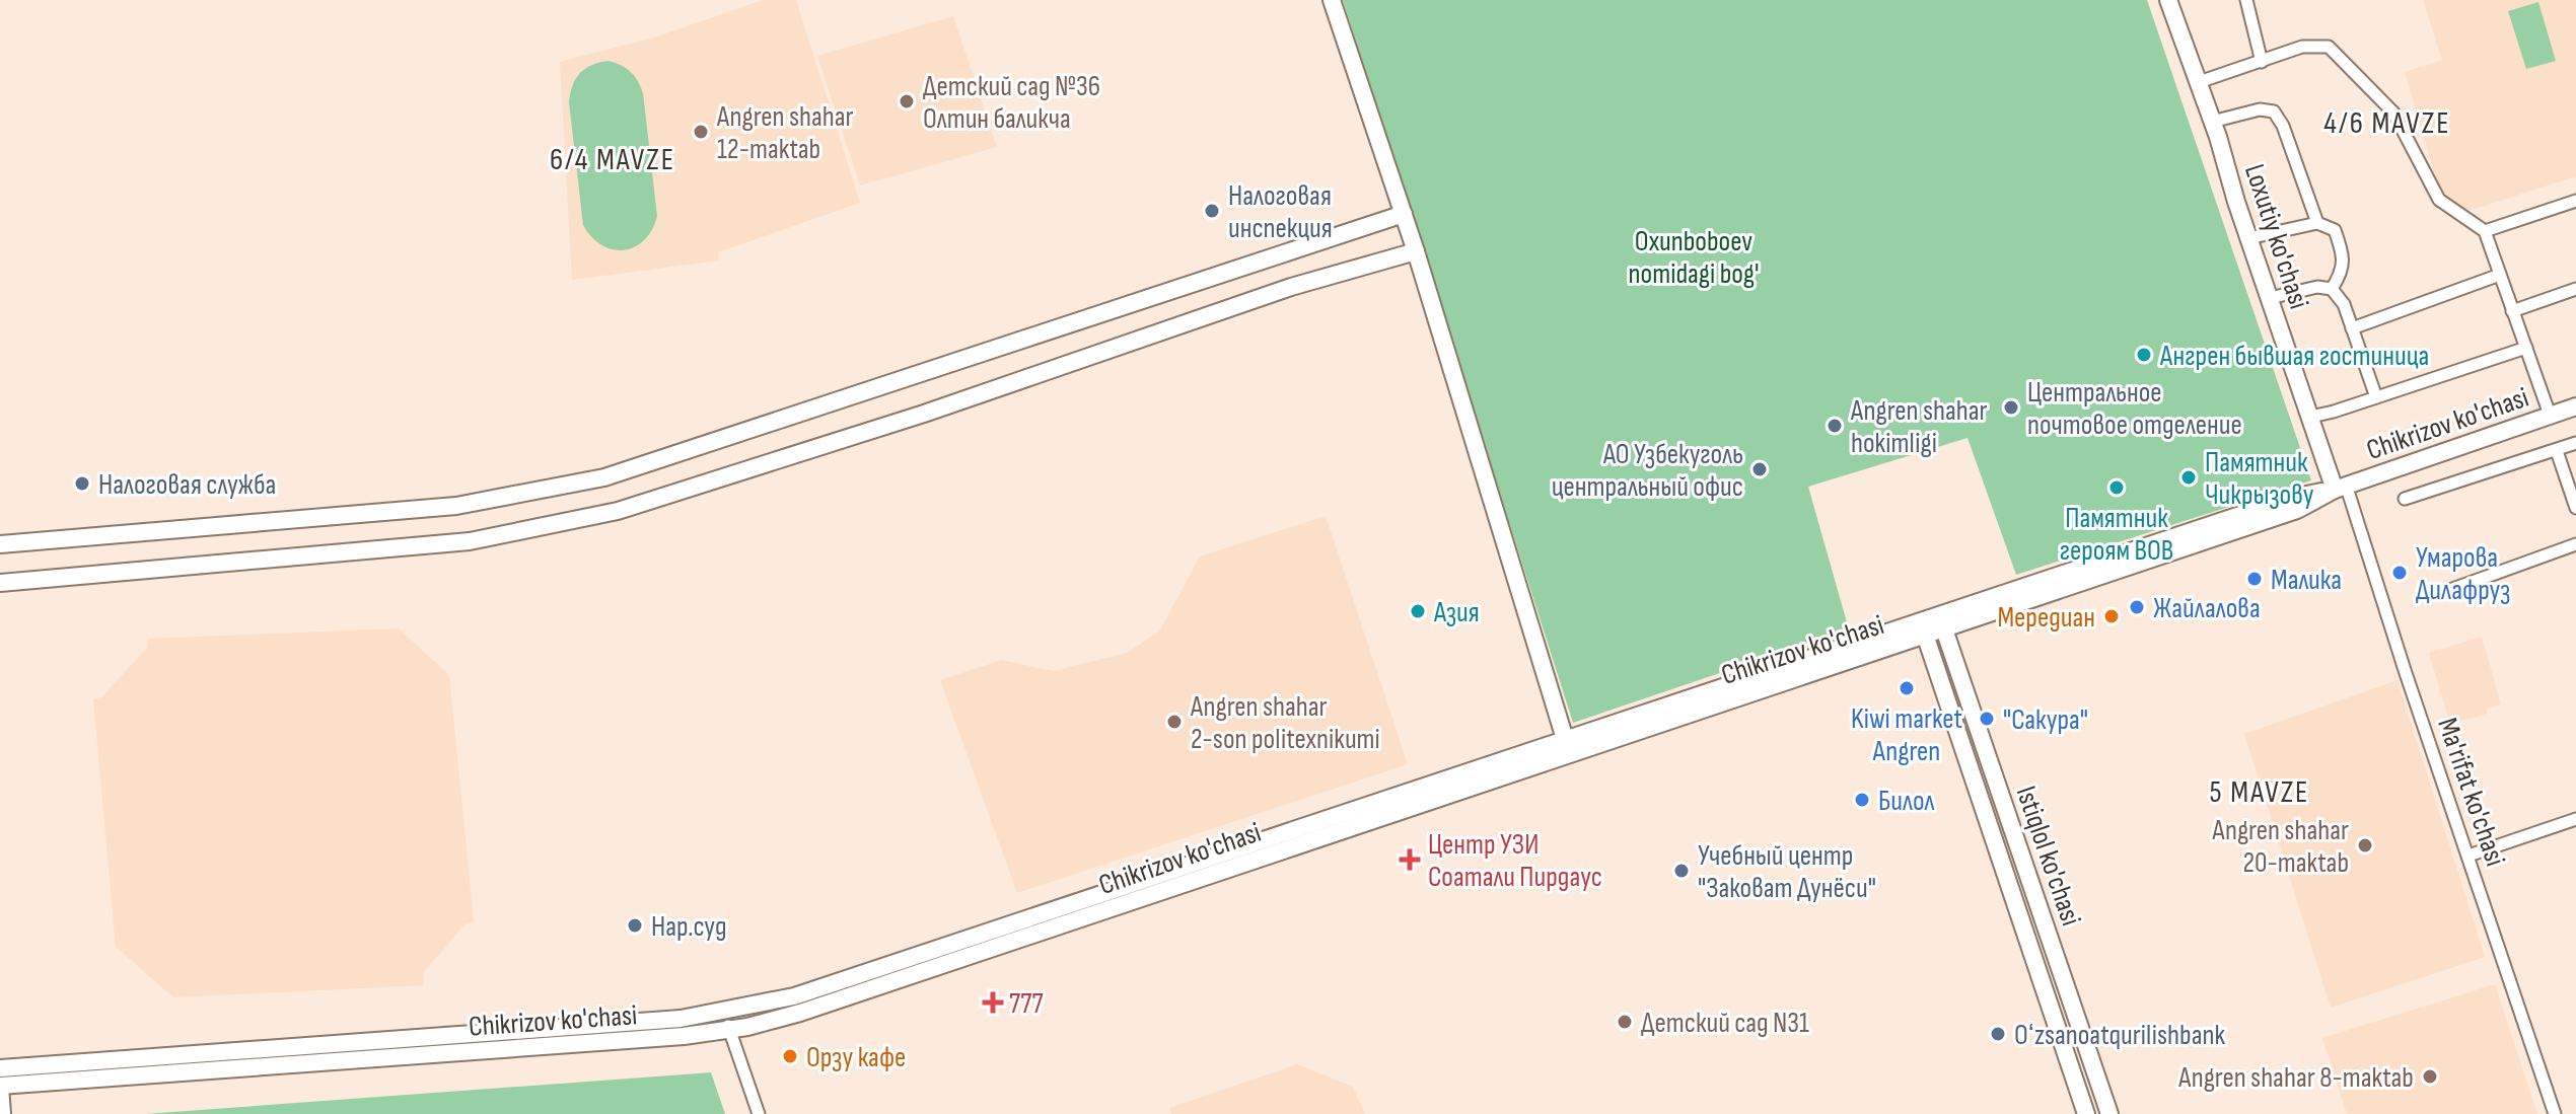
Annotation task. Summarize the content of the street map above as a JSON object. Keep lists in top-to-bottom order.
{
  "streets": {
    "main road": ["Loxutiy ko'chasi", "Chikrizov ko'chasi", "Istiqlol ko'chasi"],
    "street": ["Ma'rifat ko'chasi"]
  },
  "crossings": [
    ["Loxutiy ko'chasi", "Chikrizov ko'chasi"],
    ["Loxutiy ko'chasi", "Ma'rifat ko'chasi"],
    ["Chikrizov ko'chasi", "Ma'rifat ko'chasi"],
    ["Chikrizov ko'chasi", "Istiqlol ko'chasi"]
  ],
  "districts": ["4/6 MAVZE", "6/4 MAVZE", "5 MAVZE"],
  "parks": ["Oxunboboev nomidagi bog'"],
  "places": {
    "other": [
      "Детский сад №36 Олтин баликча",
      "Angren shahar 12-maktab",
      "Налоговая инспекция",
      "Ангрен бывшая гостиница",
      "Центральное почтовое отделение",
      "Angren shahar hokimligi",
      "АО Узбекуголь центральный офис",
      "Памятник Чикрызову",
      "Налоговая служба",
      "Памятник героям ВОВ",
      "Умарова Дилафруз",
      "Малика",
      "Жайлалова",
      "Азия",
      "Мередиан",
      "Kiwi market Angren",
      "\"Сакура\"",
      "Angren shahar 2-son politexnikumi",
      "Билол",
      "Angren shahar 20-maktab",
      "Учебный центр \"Заковат Дунёси\"",
      "Нар.суд",
      "Детский сад N31",
      "Oʻzsanoatqurilishbank",
      "Орзу кафе",
      "Angren shahar 8-maktab"
    ],
    "health": ["Центр УЗИ Соатали Пирдаус", "777"]
  }
}
